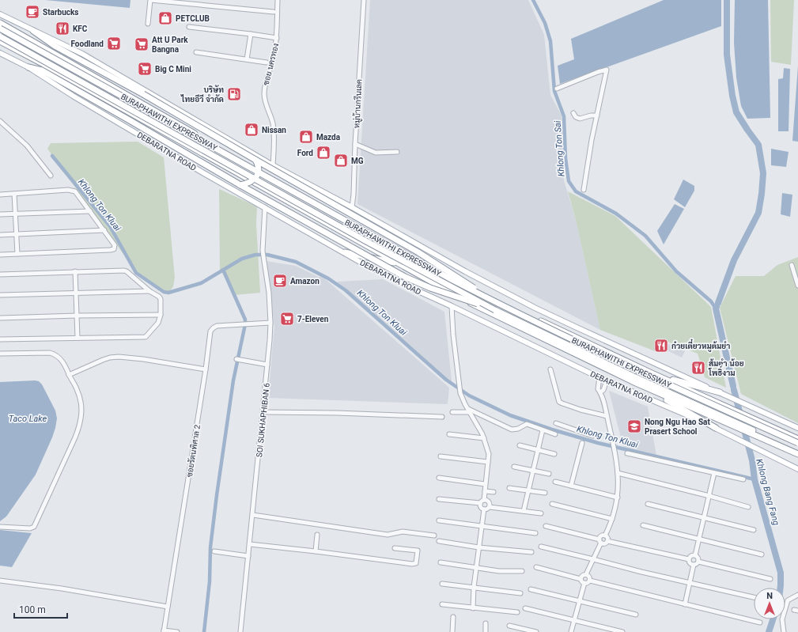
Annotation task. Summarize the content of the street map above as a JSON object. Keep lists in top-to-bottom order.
{
  "streets": {
    "highway": ["BURAPHAWITHI EXPRESSWAY", "DEBARATNA ROAD"],
    "street": [
      "ซอย นครทอง",
      "หมู่บ้านกรีนเลค",
      "SOI SUKHAPHIBAN 6",
      "ซอยรัตนพิศาล 2"
    ]
  },
  "crossings": [
    ["DEBARATNA ROAD", "SOI SUKHAPHIBAN 6"],
    ["SOI SUKHAPHIBAN 6", "ซอยรัตนพิศาล 2"]
  ],
  "water": [
    "Khlong Ton Sai",
    "Khlong Ton Kluai",
    "Taco Lake",
    "Khlong Bang Fang"
  ],
  "places": {
    "cafe": ["Starbucks", "Amazon"],
    "shop": [
      "PETCLUB",
      "Nissan",
      "Mazda",
      "Ford",
      "MG"
    ],
    "restaurant": ["KFC", "ก๋วยเตี๋ยวหมูต้มยำ", "ส้มตำ น้อย โพธิ์งาม"],
    "supermarket": [
      "Foodland",
      "Att U Park Bangna",
      "Big C Mini",
      "7-Eleven"
    ],
    "fuel station": ["บริษัท ไทยอีวี จำกัด"],
    "school or university": ["Nong Ngu Hao Sat Prasert School"]
  },
  "scale_bar": "100 m",
  "north": "top"
}
